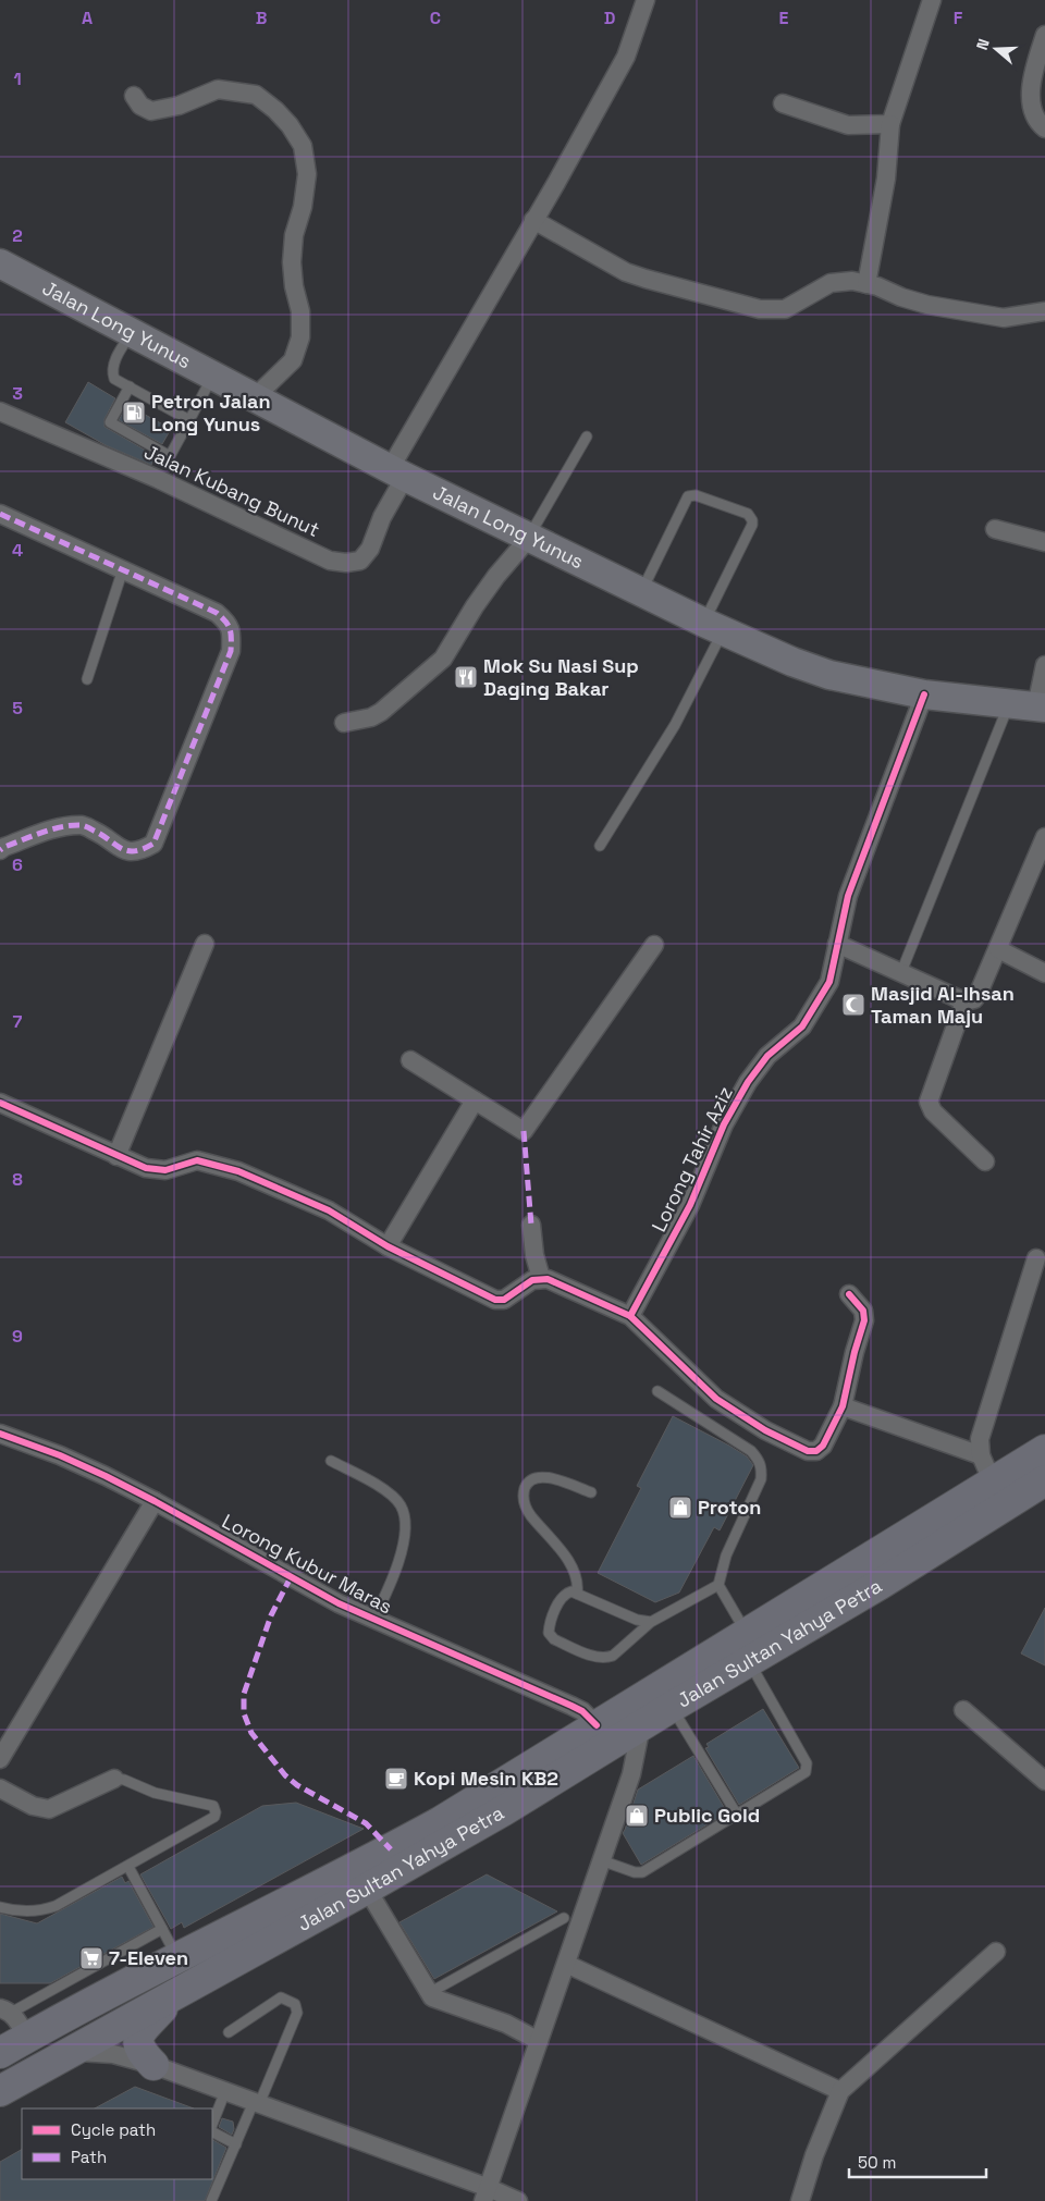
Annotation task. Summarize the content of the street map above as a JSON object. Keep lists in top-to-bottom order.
{
  "streets": {
    "highway": ["Jalan Sultan Yahya Petra"],
    "main road": ["Jalan Long Yunus"],
    "street": ["Jalan Kubang Bunut", "Lorong Tahir Aziz", "Lorong Kubur Maras"]
  },
  "crossings": [
    ["Jalan Long Yunus", "Jalan Kubang Bunut"],
    ["Jalan Long Yunus", "Lorong Tahir Aziz"],
    ["Lorong Kubur Maras", "Jalan Sultan Yahya Petra"]
  ],
  "places": {
    "fuel station": ["Petron Jalan Long Yunus"],
    "restaurant": ["Mok Su Nasi Sup Daging Bakar"],
    "mosque": ["Masjid Al-Ihsan Taman Maju"],
    "shop": ["Proton", "Public Gold"],
    "cafe": ["Kopi Mesin KB2"],
    "supermarket": ["7-Eleven"]
  },
  "legend": ["Cycle path", "Path"],
  "scale_bar": "50 m",
  "north": "left",
  "grid": {
    "columns": [
      "A",
      "B",
      "C",
      "D",
      "E",
      "F"
    ],
    "rows": [
      "1",
      "2",
      "3",
      "4",
      "5",
      "6",
      "7",
      "8",
      "9"
    ]
  }
}
